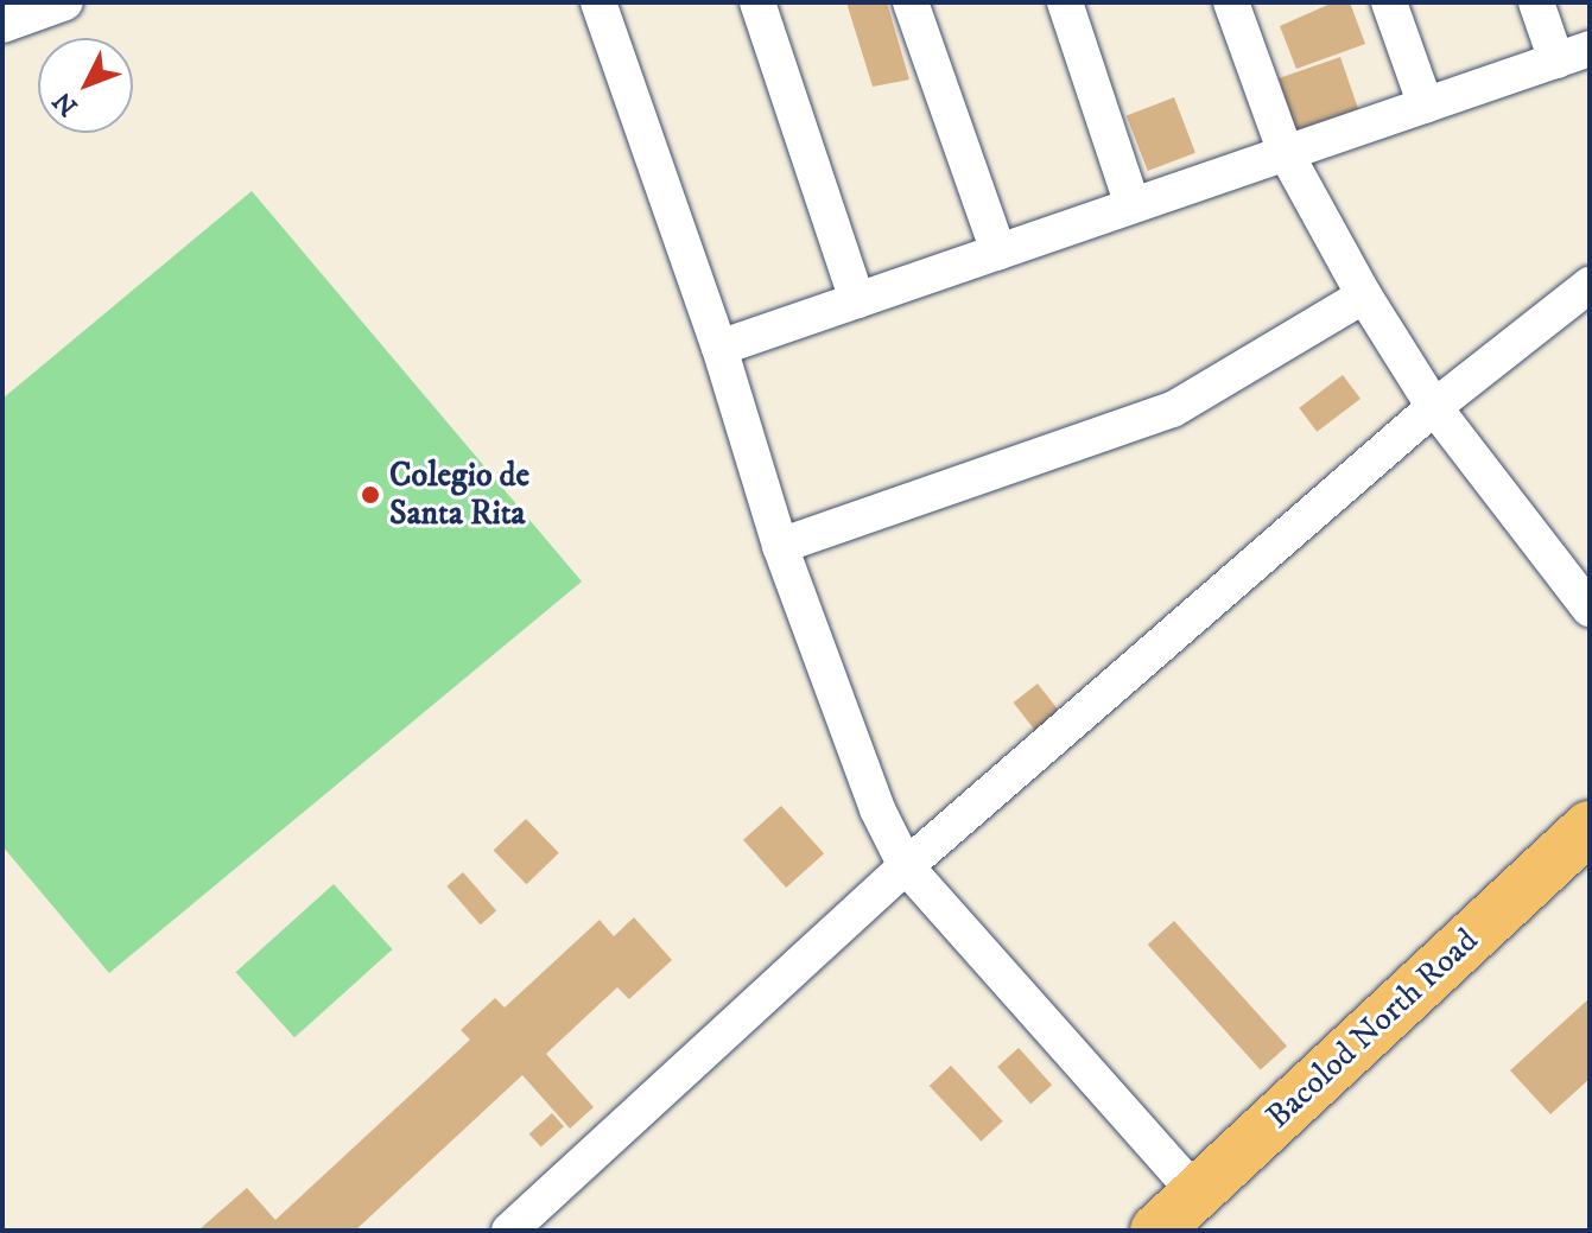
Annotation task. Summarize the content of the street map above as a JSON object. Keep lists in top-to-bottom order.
{
  "streets": {
    "highway": ["Bacolod North Road"]
  },
  "places": ["Colegio de Santa Rita"],
  "north": "bottom left"
}
